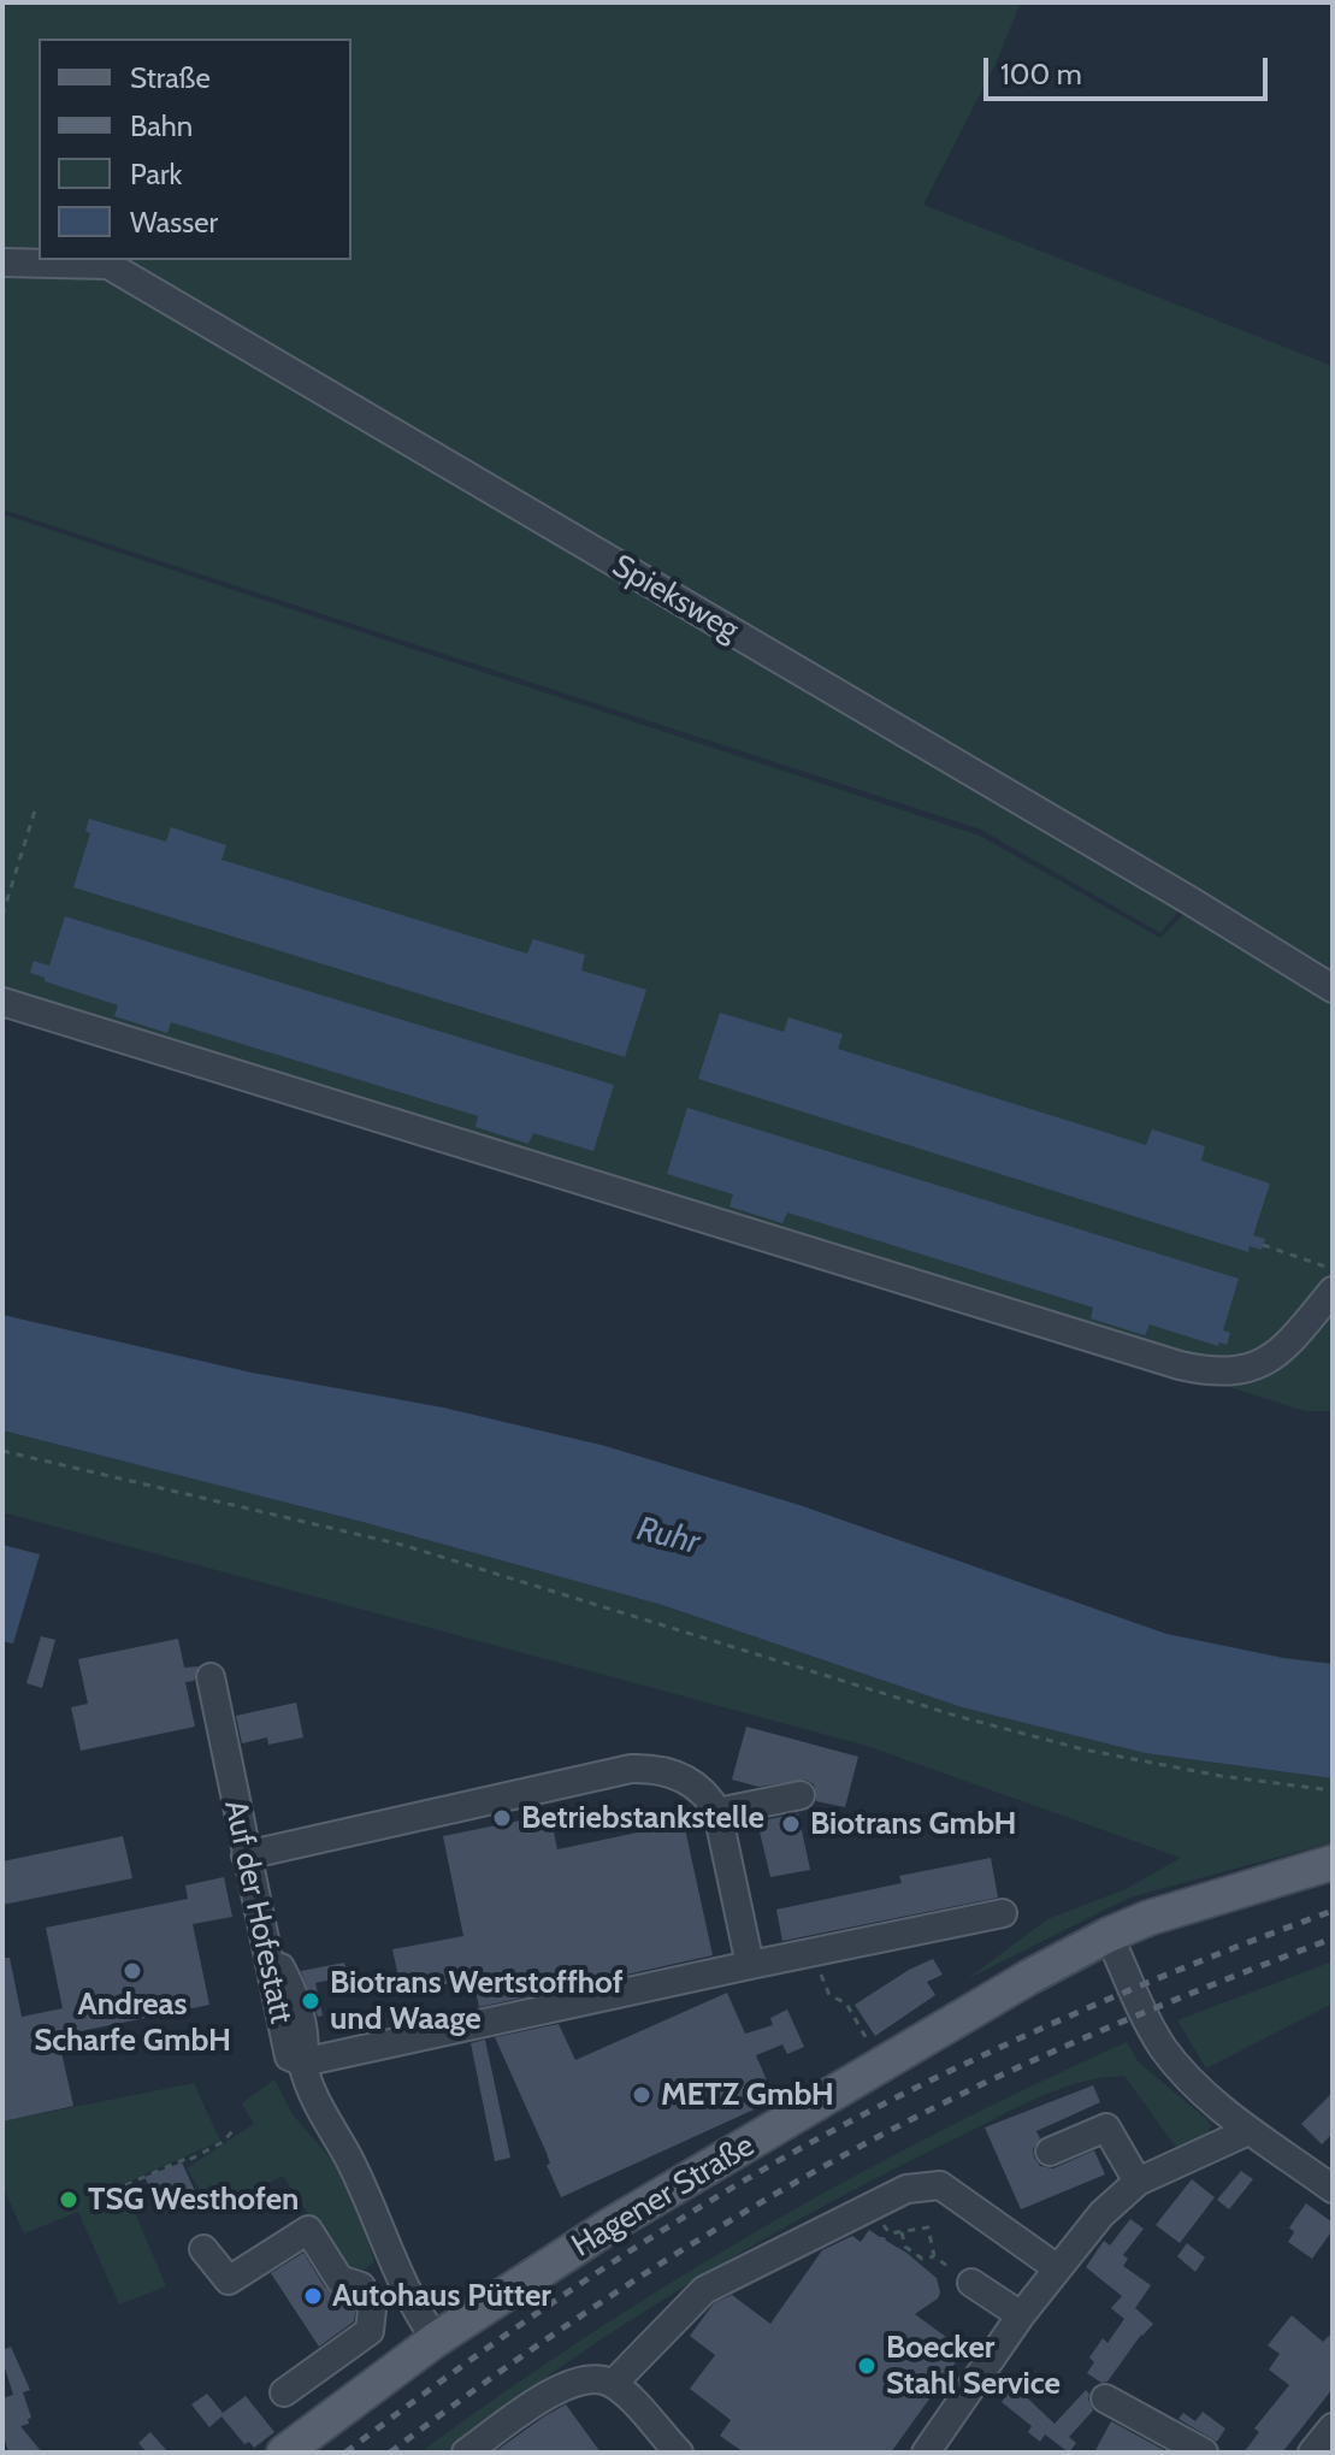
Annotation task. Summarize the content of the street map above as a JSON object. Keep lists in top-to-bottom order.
{
  "streets": {
    "main road": ["Hagener Straße"],
    "street": ["Spieksweg", "Auf der Hofestatt"]
  },
  "crossings": [
    ["Auf der Hofestatt", "Hagener Straße"]
  ],
  "water": ["Ruhr"],
  "places": [
    "Betriebstankstelle",
    "Biotrans GmbH",
    "Andreas Scharfe GmbH",
    "Biotrans Wertstoffhof und Waage",
    "METZ GmbH",
    "TSG Westhofen",
    "Autohaus Pütter",
    "Boecker Stahl Service"
  ],
  "legend": [
    "Straße",
    "Bahn",
    "Park",
    "Wasser"
  ],
  "scale_bar": "100 m"
}
